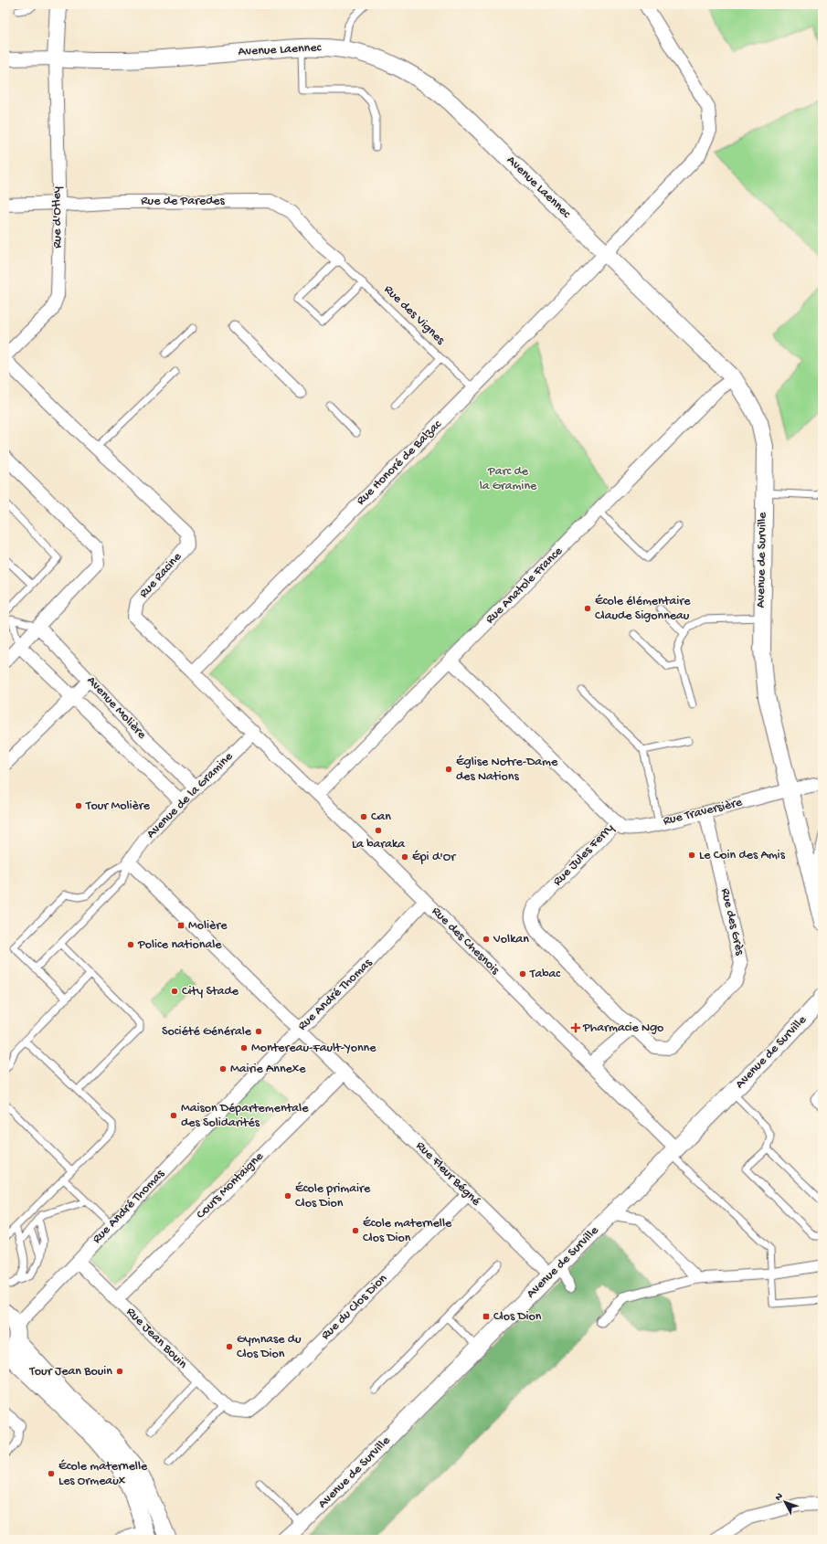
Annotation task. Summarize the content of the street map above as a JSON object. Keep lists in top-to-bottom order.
{
  "streets": {
    "street": [
      "Avenue Laennec",
      "Rue de Paredes",
      "Rue d'Otley",
      "Rue Honoré de Balzac",
      "Avenue de Surville",
      "Rue Racine",
      "Rue Anatole France",
      "Avenue Molière",
      "Avenue de la Gramine",
      "Rue Traversière",
      "Rue Jules Ferry",
      "Rue des Grès",
      "Rue des Chesnois",
      "Rue André Thomas",
      "Rue Fleur Bégné",
      "Cours Montaigne",
      "Rue du Clos Dion",
      "Rue Jean Bouin"
    ],
    "lane": ["Rue des Vignes"]
  },
  "crossings": [
    ["Avenue Laennec", "Rue d'Otley"],
    ["Avenue Laennec", "Rue Honoré de Balzac"],
    ["Avenue Laennec", "Avenue de Surville"],
    ["Rue de Paredes", "Rue d'Otley"],
    ["Rue de Paredes", "Rue des Vignes"],
    ["Rue des Vignes", "Rue Honoré de Balzac"],
    ["Rue Honoré de Balzac", "Avenue de Surville"],
    ["Rue Honoré de Balzac", "Rue Racine"],
    ["Avenue de Surville", "Rue Anatole France"],
    ["Avenue de Surville", "Rue Traversière"],
    ["Avenue de Surville", "Rue des Chesnois"],
    ["Avenue de Surville", "Rue Fleur Bégné"],
    ["Rue Racine", "Avenue de la Gramine"],
    ["Rue Racine", "Rue des Chesnois"],
    ["Rue Anatole France", "Rue Jules Ferry"],
    ["Rue Anatole France", "Rue des Chesnois"],
    ["Avenue Molière", "Avenue de la Gramine"],
    ["Avenue de la Gramine", "Rue des Chesnois"],
    ["Avenue de la Gramine", "Rue Fleur Bégné"],
    ["Rue Traversière", "Rue Jules Ferry"],
    ["Rue Traversière", "Rue des Grès"],
    ["Rue Jules Ferry", "Rue des Grès"],
    ["Rue des Chesnois", "Rue André Thomas"],
    ["Rue André Thomas", "Rue Fleur Bégné"],
    ["Rue André Thomas", "Rue Jean Bouin"],
    ["Rue Fleur Bégné", "Cours Montaigne"],
    ["Rue Fleur Bégné", "Rue du Clos Dion"],
    ["Cours Montaigne", "Rue Jean Bouin"],
    ["Rue du Clos Dion", "Rue Jean Bouin"]
  ],
  "parks": ["Parc de la Gramine"],
  "places": {
    "other": [
      "École élémentaire Claude Sigonneau",
      "Église Notre-Dame des Nations",
      "Tour Molière",
      "Can",
      "La baraka",
      "Le Coin des Amis",
      "Épi d'Or",
      "Volkan",
      "Police nationale",
      "Tabac",
      "City Stade",
      "Société Générale",
      "Montereau-Fault-Yonne",
      "Mairie Annexe",
      "Maison Départementale des Solidarités",
      "École primaire Clos Dion",
      "École maternelle Clos Dion",
      "Gymnase du Clos Dion",
      "Tour Jean Bouin",
      "École maternelle Les Ormeaux"
    ],
    "transit": ["Molière", "Clos Dion"],
    "health": ["Pharmacie Ngo"]
  },
  "north": "top left"
}
